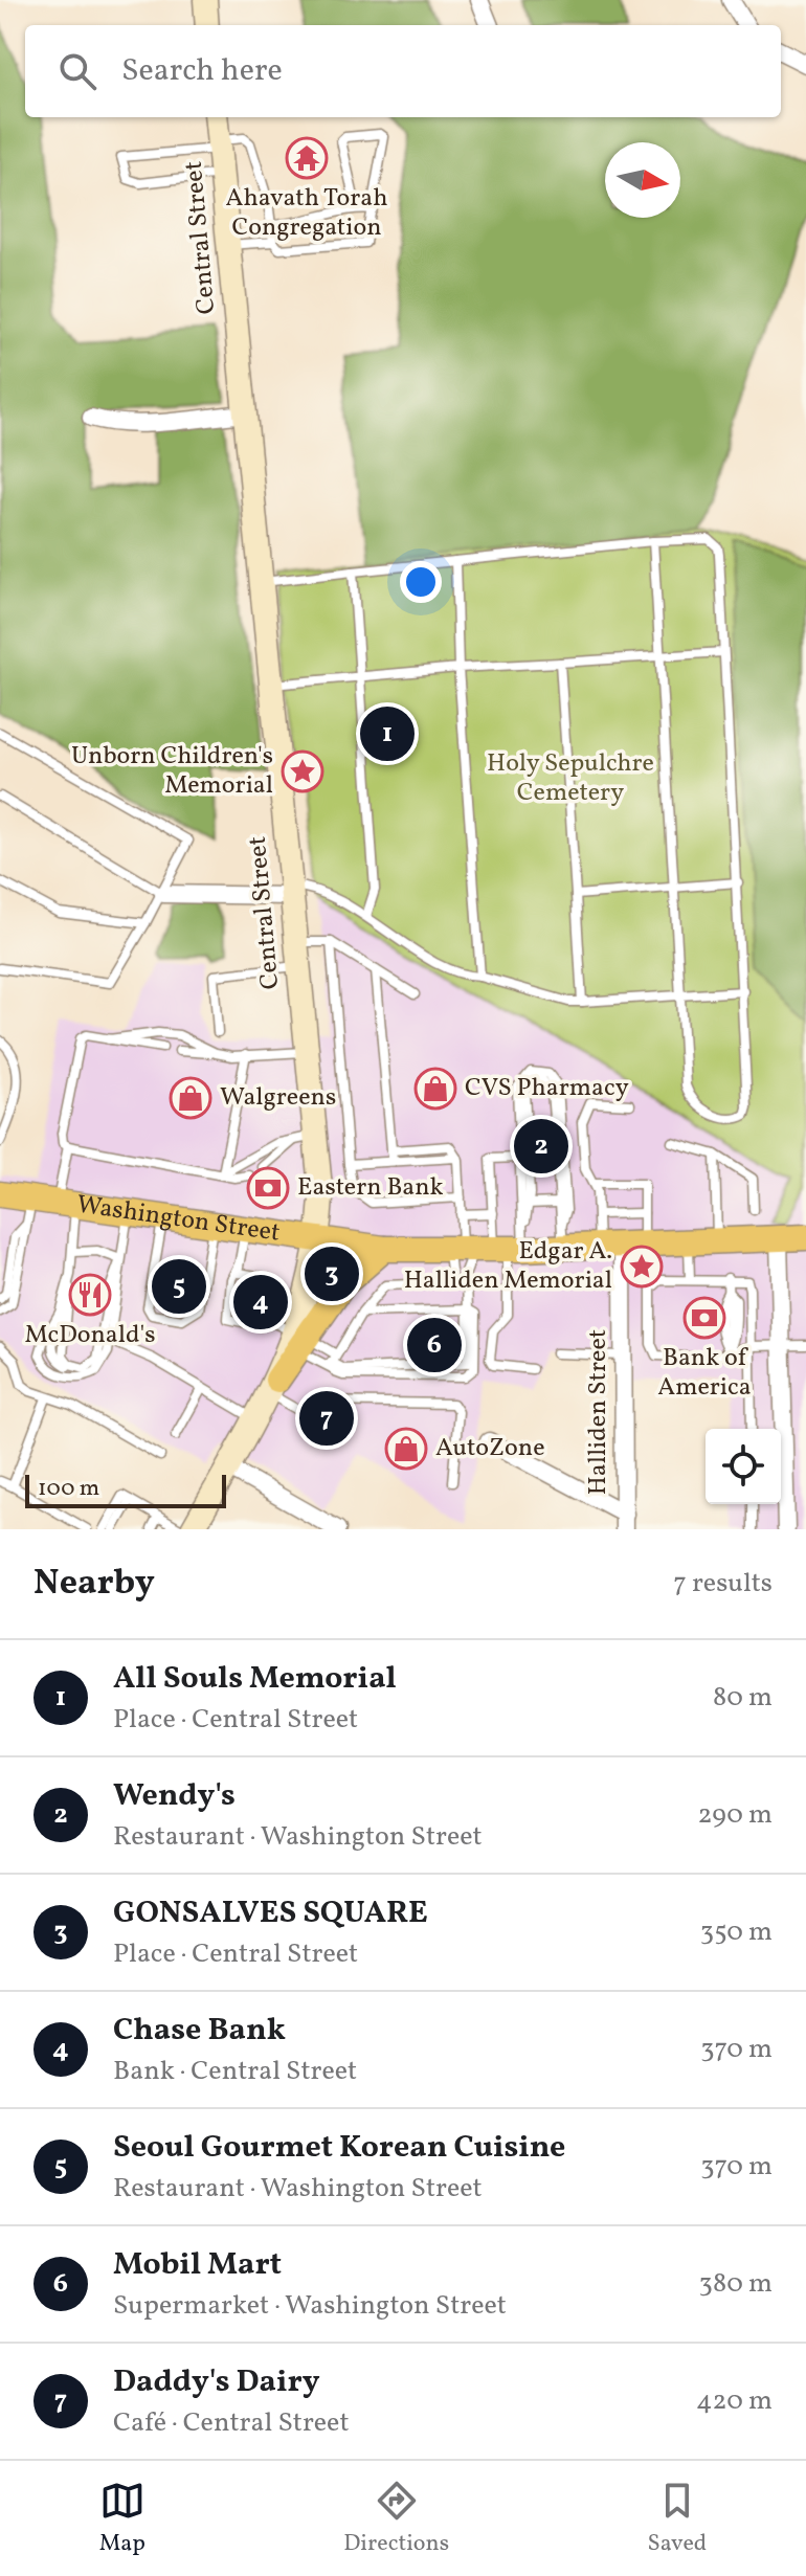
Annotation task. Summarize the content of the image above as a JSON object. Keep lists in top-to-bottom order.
{
  "streets": {
    "main road": ["Central Street", "Washington Street"],
    "street": ["Halliden Street"]
  },
  "crossings": [
    ["Central Street", "Washington Street"],
    ["Washington Street", "Halliden Street"]
  ],
  "parks": ["Holy Sepulchre Cemetery"],
  "places": {
    "temple": ["Ahavath Torah Congregation"],
    "place": ["Unborn Children's Memorial", "Edgar A. Halliden Memorial"],
    "shop": ["CVS Pharmacy", "Walgreens", "AutoZone"],
    "bank": ["Eastern Bank", "Bank of America"],
    "restaurant": ["McDonald's"]
  },
  "scale_bar": "100 m",
  "north": "right",
  "page": {
    "search": "Search here",
    "pins": [
      "1",
      "2",
      "3",
      "5",
      "4",
      "6",
      "7"
    ],
    "scale": "100 m",
    "heading": ["Nearby", "7 results"],
    "list": [
      {
        "mark": "1",
        "name": "All Souls Memorial",
        "note": "Place · Central Street",
        "value": "80 m"
      },
      {
        "mark": "2",
        "name": "Wendy's",
        "note": "Restaurant · Washington Street",
        "value": "290 m"
      },
      {
        "mark": "3",
        "name": "GONSALVES SQUARE",
        "note": "Place · Central Street",
        "value": "350 m"
      },
      {
        "mark": "4",
        "name": "Chase Bank",
        "note": "Bank · Central Street",
        "value": "370 m"
      },
      {
        "mark": "5",
        "name": "Seoul Gourmet Korean Cuisine",
        "note": "Restaurant · Washington Street",
        "value": "370 m"
      },
      {
        "mark": "6",
        "name": "Mobil Mart",
        "note": "Supermarket · Washington Street",
        "value": "380 m"
      },
      {
        "mark": "7",
        "name": "Daddy's Dairy",
        "note": "Café · Central Street",
        "value": "420 m"
      }
    ],
    "nav": ["Map", "Directions", "Saved"]
  }
}
